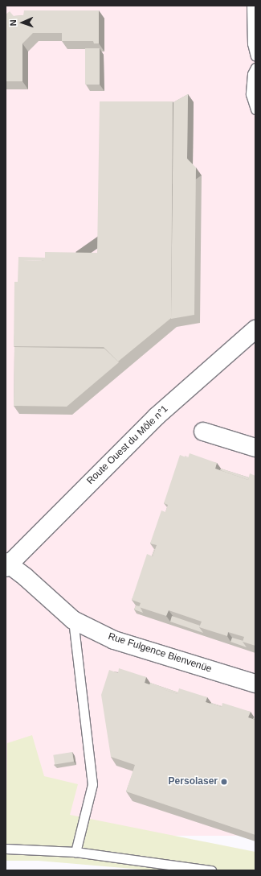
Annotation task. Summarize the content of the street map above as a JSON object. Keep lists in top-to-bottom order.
{
  "streets": {
    "street": ["Route Ouest du Môle n°1", "Rue Fulgence Bienvenüe"]
  },
  "crossings": [
    ["Route Ouest du Môle n°1", "Rue Fulgence Bienvenüe"]
  ],
  "places": ["Persolaser"],
  "north": "left"
}
